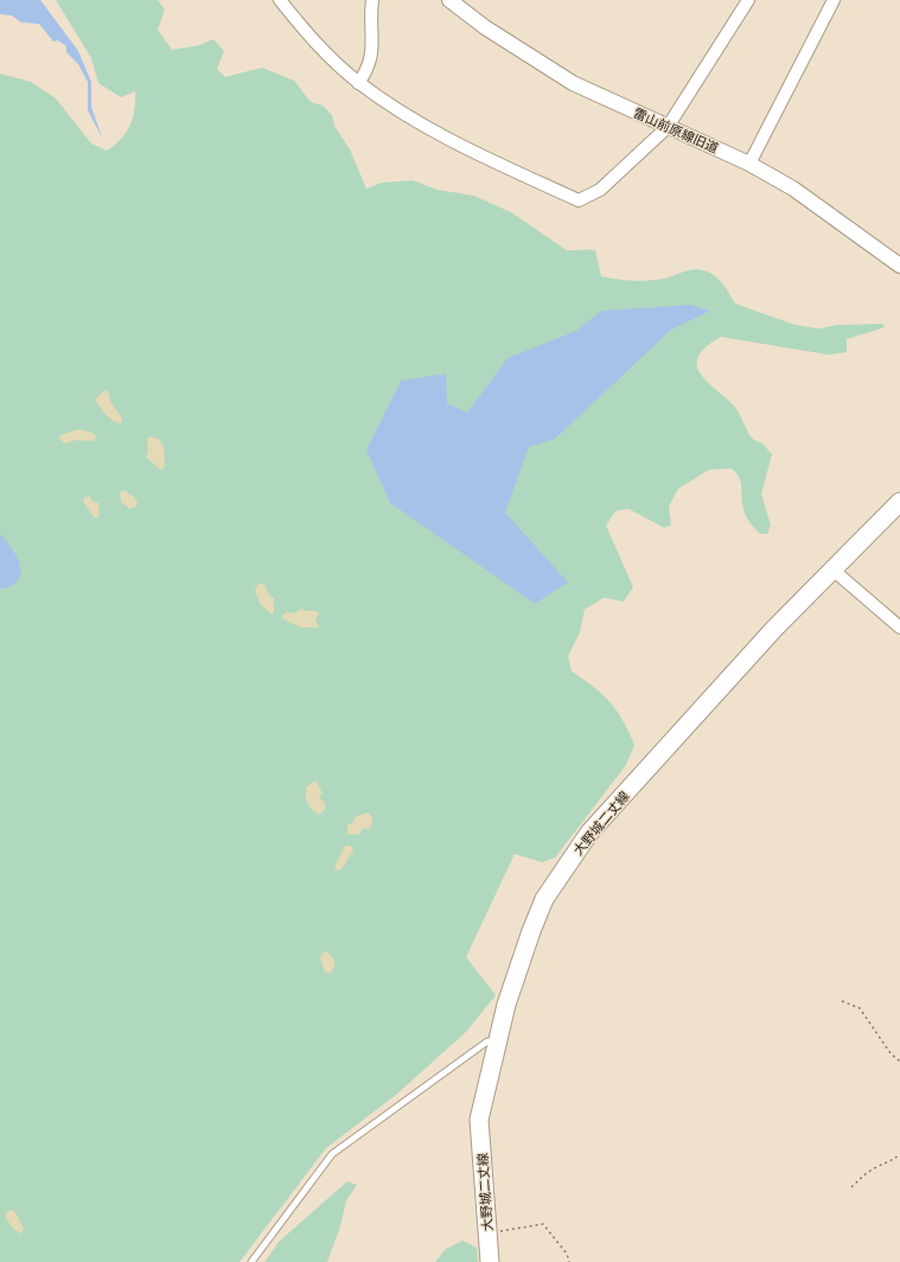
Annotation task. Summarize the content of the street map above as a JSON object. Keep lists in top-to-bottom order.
{
  "streets": {
    "main road": ["大野城二丈線"],
    "street": ["雷山前原線旧道"]
  }
}
